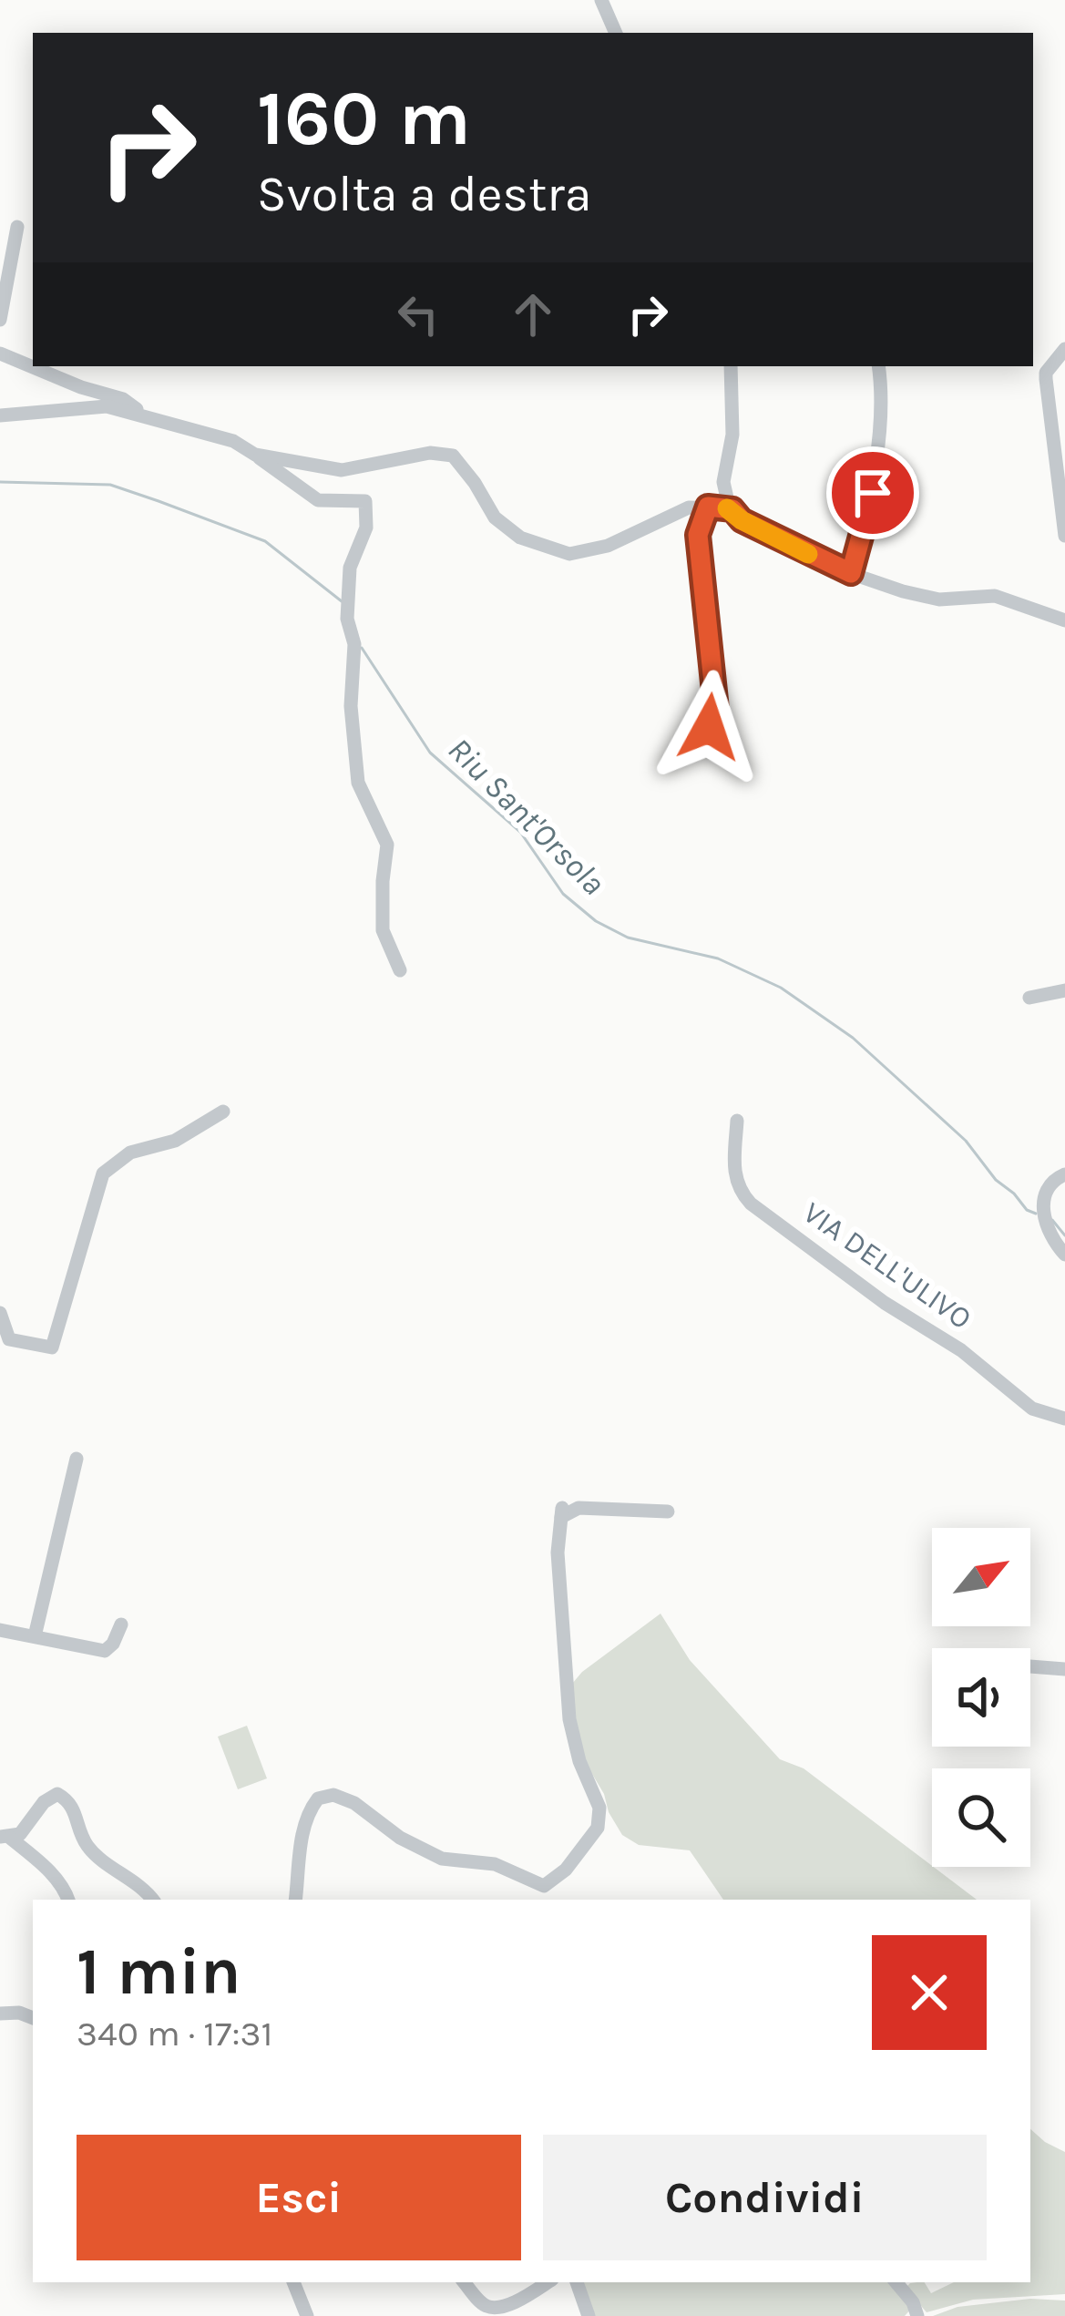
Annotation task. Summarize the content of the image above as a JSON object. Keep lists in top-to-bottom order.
{
  "streets": {
    "street": ["VIA DELL'ULIVO"]
  },
  "water": ["Riu Sant'Orsola"],
  "north": "top right",
  "page": {
    "turn": ["160 m", "Svolta a destra"],
    "heading": ["1 min", "340 m · 17:31"],
    "buttons": ["Esci", "Condividi"]
  }
}
